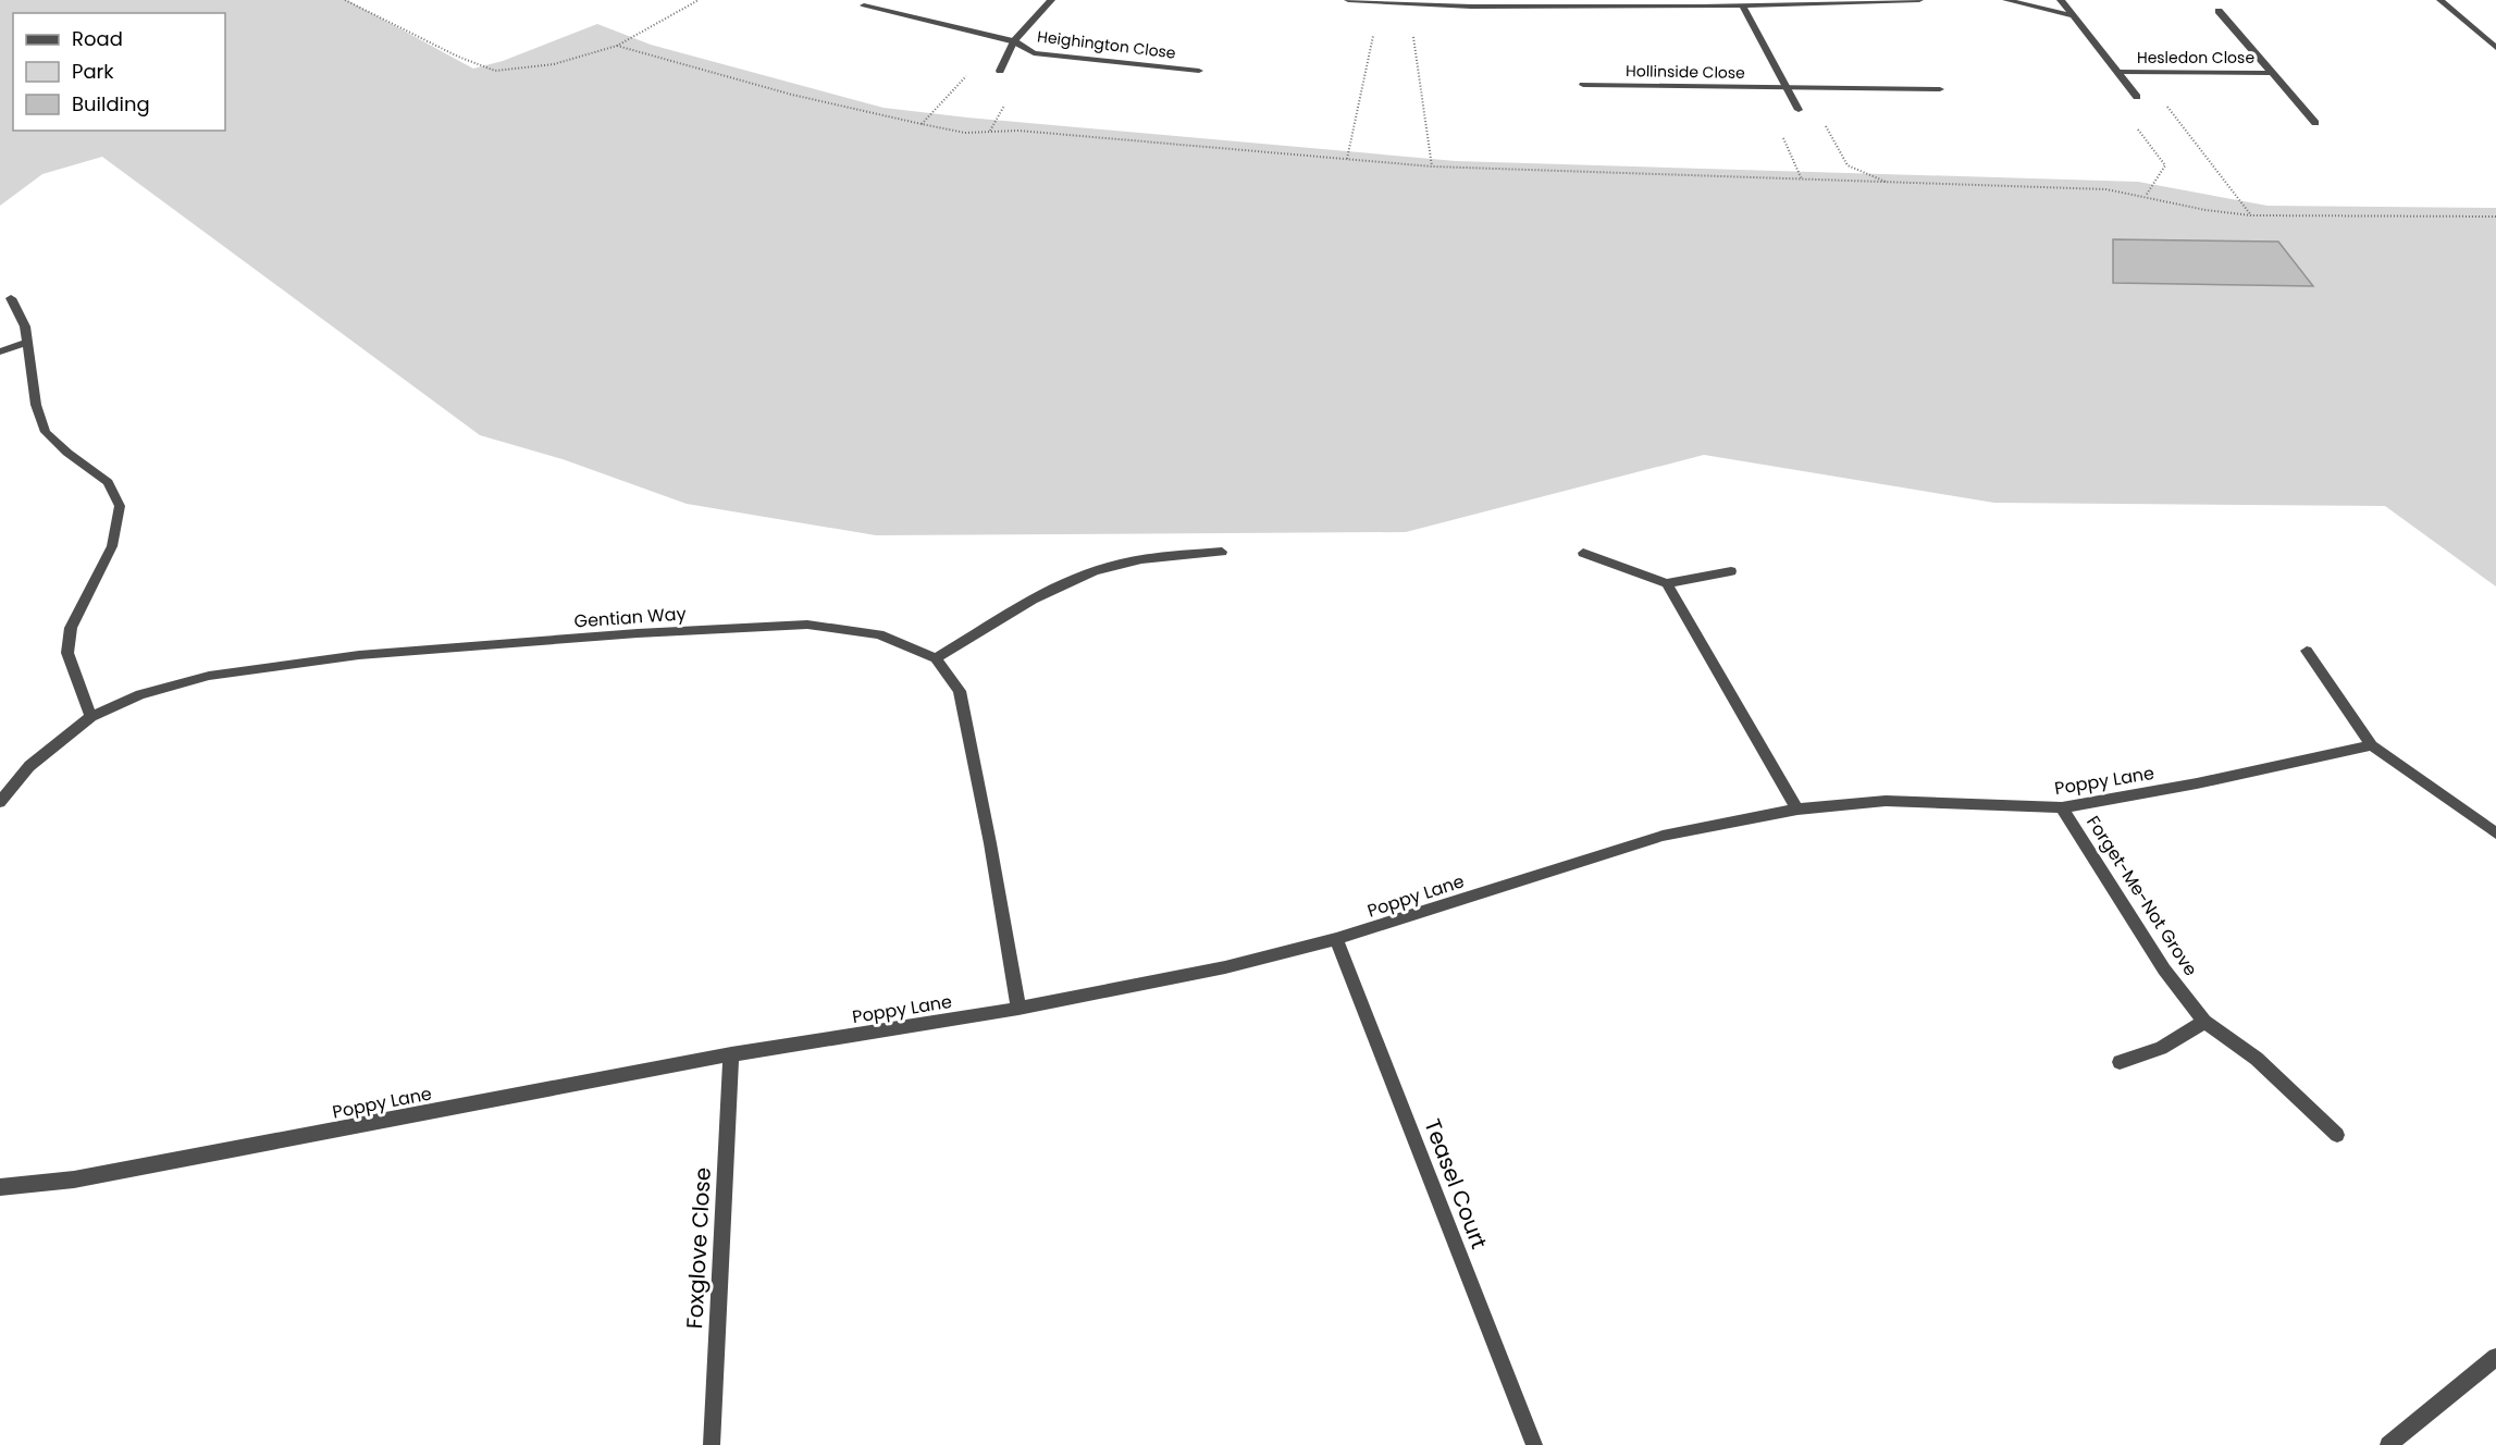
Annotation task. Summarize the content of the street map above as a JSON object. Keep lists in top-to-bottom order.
{
  "streets": {
    "street": [
      "Heighington Close",
      "Hesledon Close",
      "Hollinside Close",
      "Gentian Way",
      "Poppy Lane",
      "Forget-Me-Not Grove",
      "Teasel Court",
      "Foxglove Close"
    ]
  },
  "crossings": [
    ["Poppy Lane", "Forget-Me-Not Grove"],
    ["Poppy Lane", "Teasel Court"],
    ["Poppy Lane", "Foxglove Close"]
  ],
  "legend": ["Road", "Park", "Building"]
}
